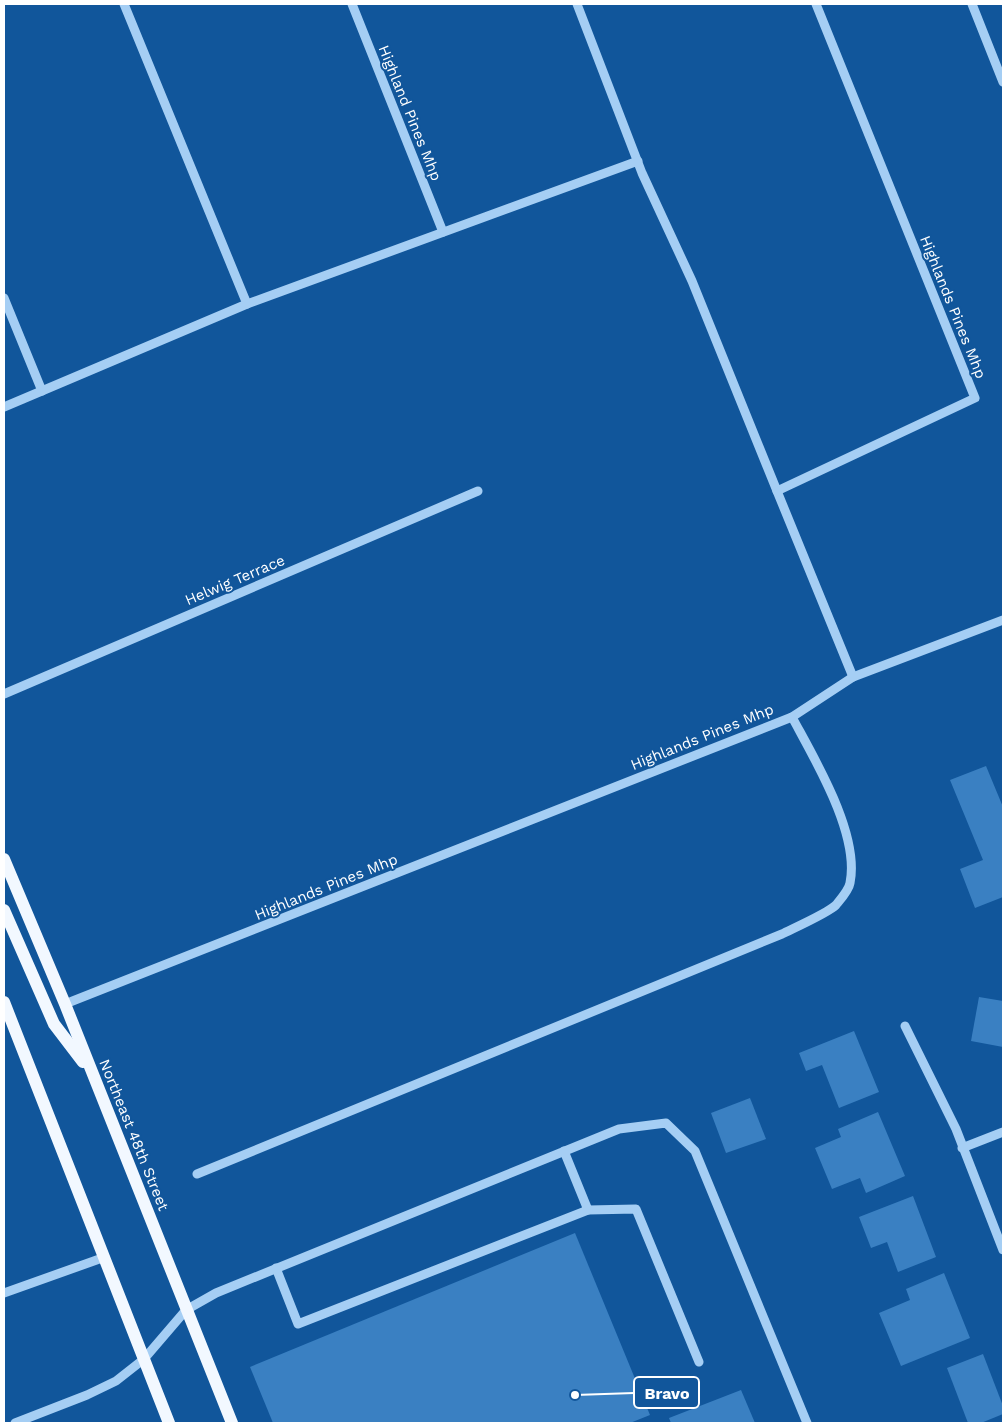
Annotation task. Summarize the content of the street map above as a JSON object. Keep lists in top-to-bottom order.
{
  "streets": {
    "main road": ["Northeast 48th Street"],
    "street": ["Highland Pines Mhp", "Highlands Pines Mhp", "Helwig Terrace"]
  },
  "crossings": [
    ["Highlands Pines Mhp", "Northeast 48th Street"]
  ],
  "places": ["Bravo"]
}
